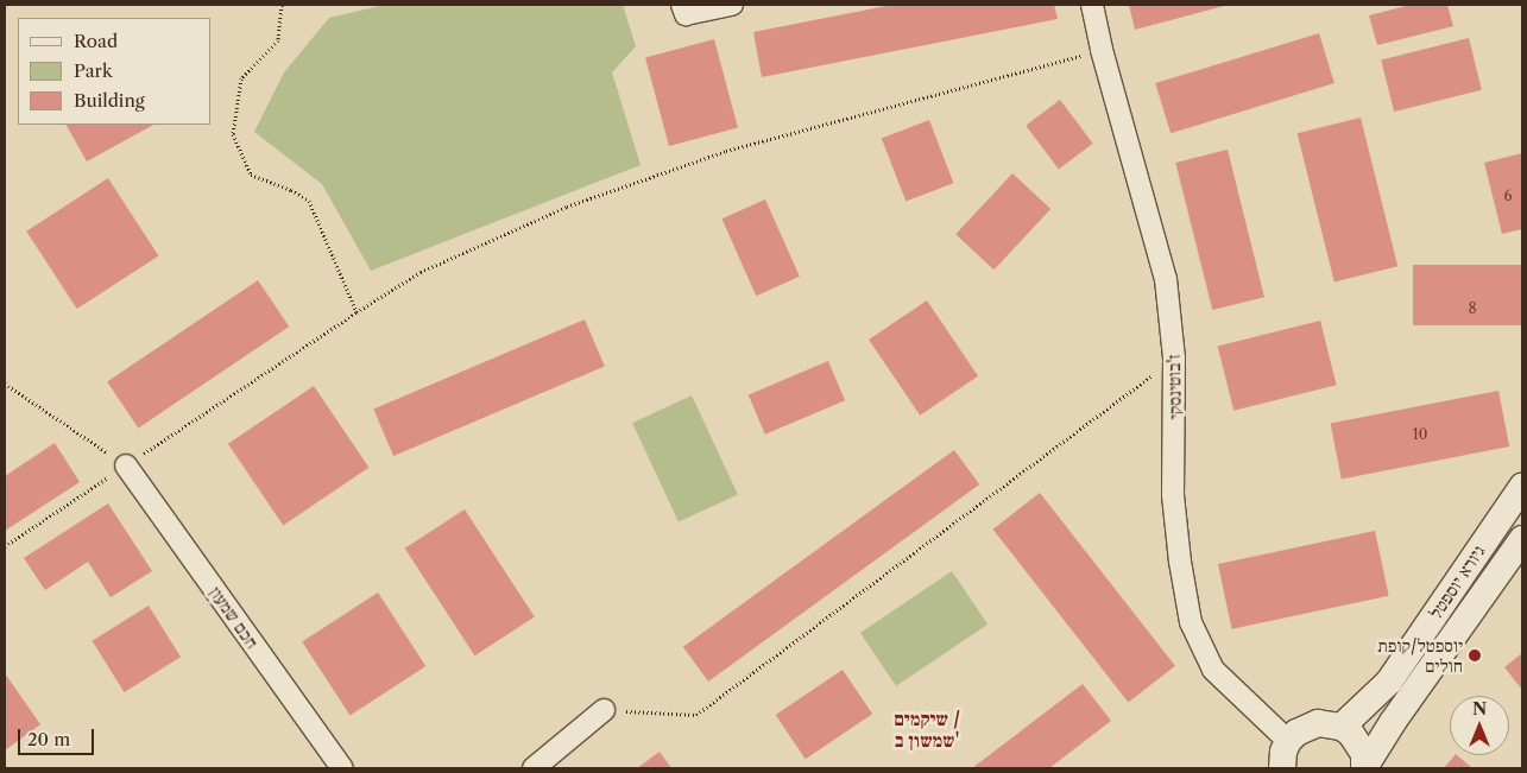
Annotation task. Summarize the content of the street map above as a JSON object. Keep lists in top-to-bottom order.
{
  "streets": {
    "street": ["ז'בוטינסקי", "גיורא יוספטל", "חכם שמעון"]
  },
  "districts": ["שיקמים / שמשון ב'"],
  "places": ["יוספטל/קופת חולים"],
  "house_numbers": ["6", "8", "10"],
  "legend": ["Road", "Park", "Building"],
  "scale_bar": "20 m",
  "north": "top"
}
